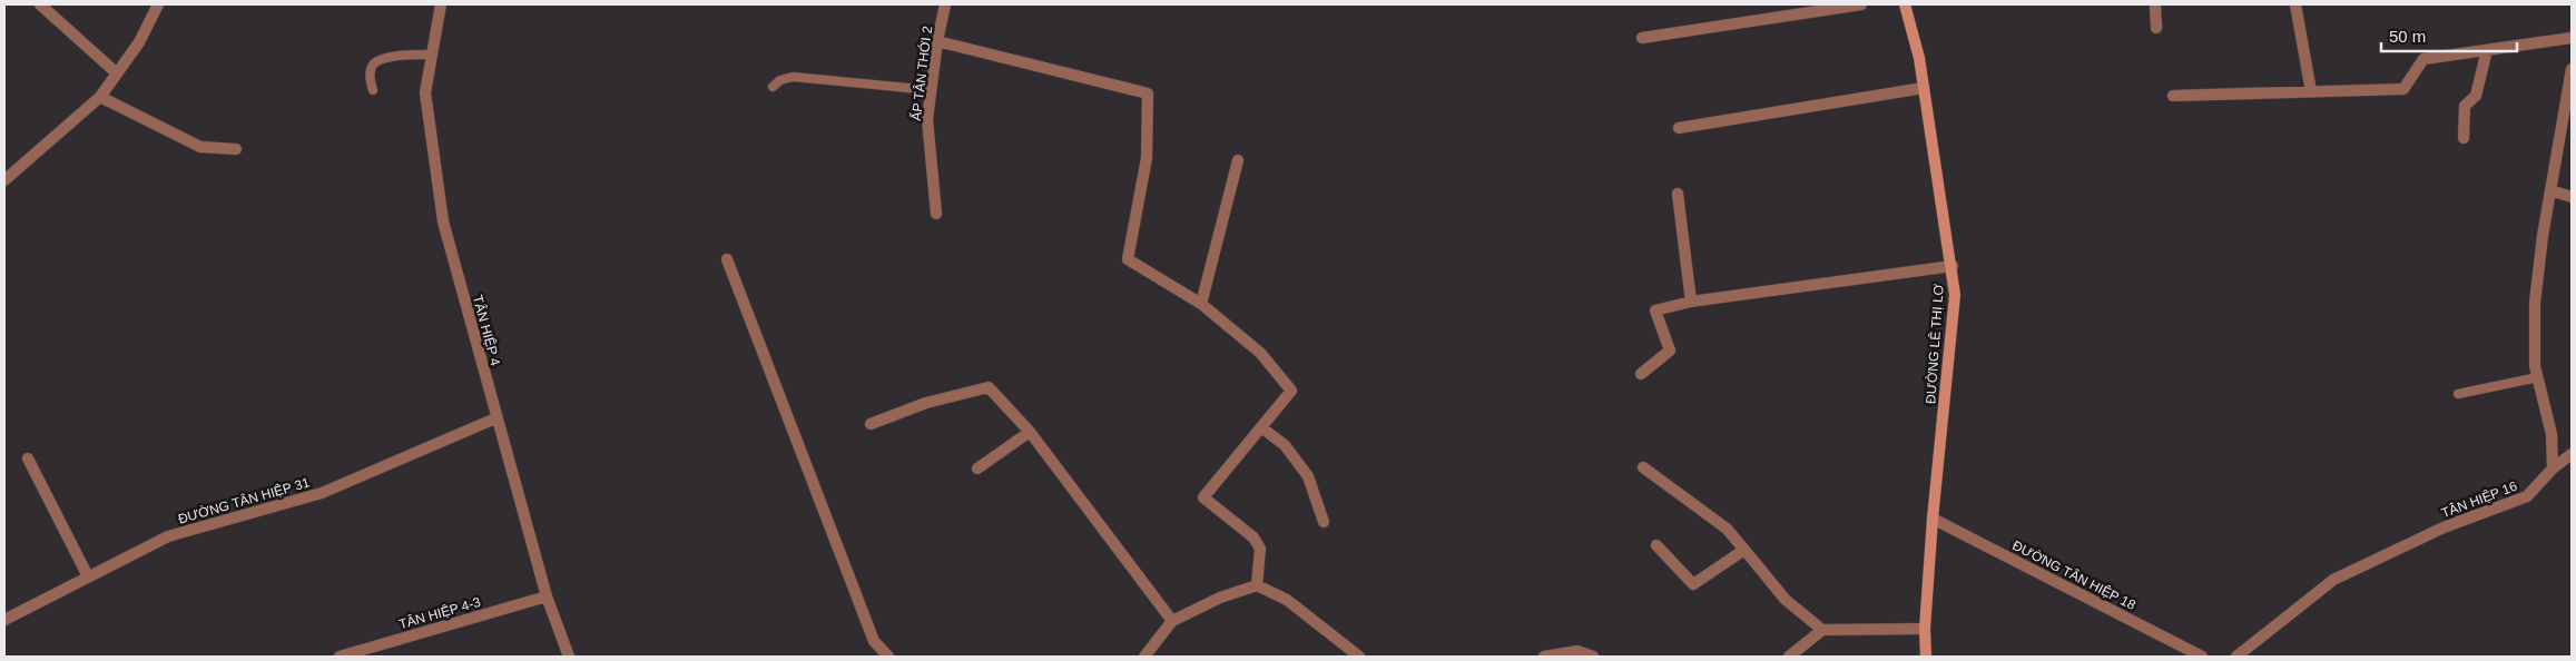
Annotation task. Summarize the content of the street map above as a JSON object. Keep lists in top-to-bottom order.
{
  "streets": {
    "street": [
      "ẤP TÂN THỚI 2",
      "TÂN HIỆP 4",
      "ĐƯỜNG LÊ THỊ LƠ",
      "TÂN HIỆP 16",
      "ĐƯỜNG TÂN HIỆP 31",
      "ĐƯỜNG TÂN HIỆP 18",
      "TÂN HIỆP 4-3"
    ]
  },
  "crossings": [
    ["TÂN HIỆP 4", "ĐƯỜNG TÂN HIỆP 31"],
    ["TÂN HIỆP 4", "TÂN HIỆP 4-3"],
    ["ĐƯỜNG LÊ THỊ LƠ", "ĐƯỜNG TÂN HIỆP 18"]
  ],
  "scale_bar": "50 m"
}
